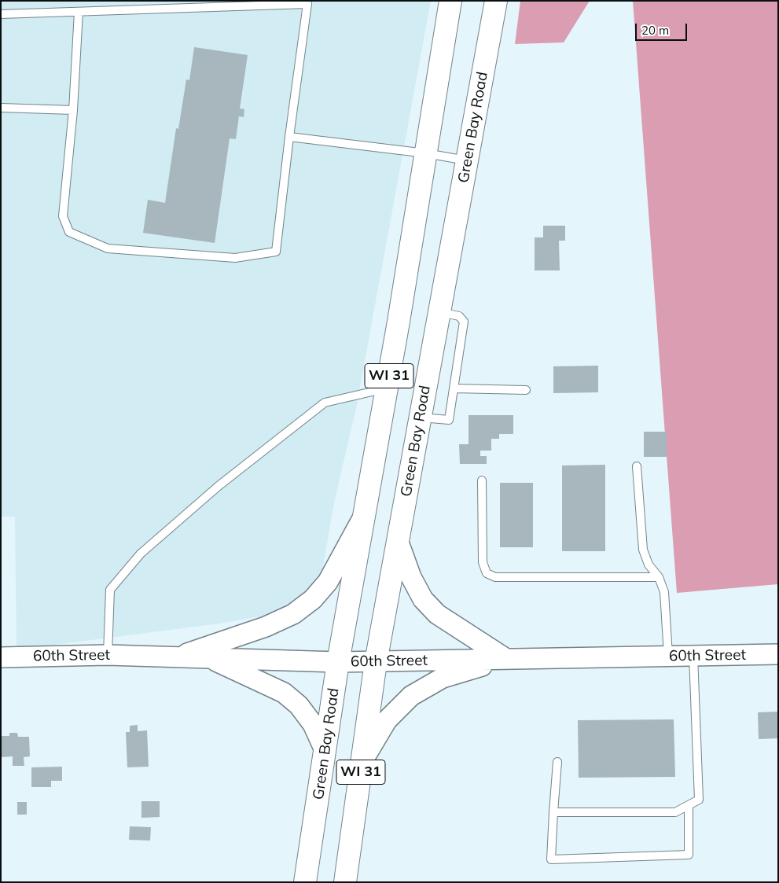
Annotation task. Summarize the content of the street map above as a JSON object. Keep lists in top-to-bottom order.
{
  "streets": {
    "main road": ["Green Bay Road", "WI 31"],
    "street": ["60th Street"]
  },
  "crossings": [
    ["Green Bay Road", "60th Street"]
  ],
  "scale_bar": "20 m"
}
